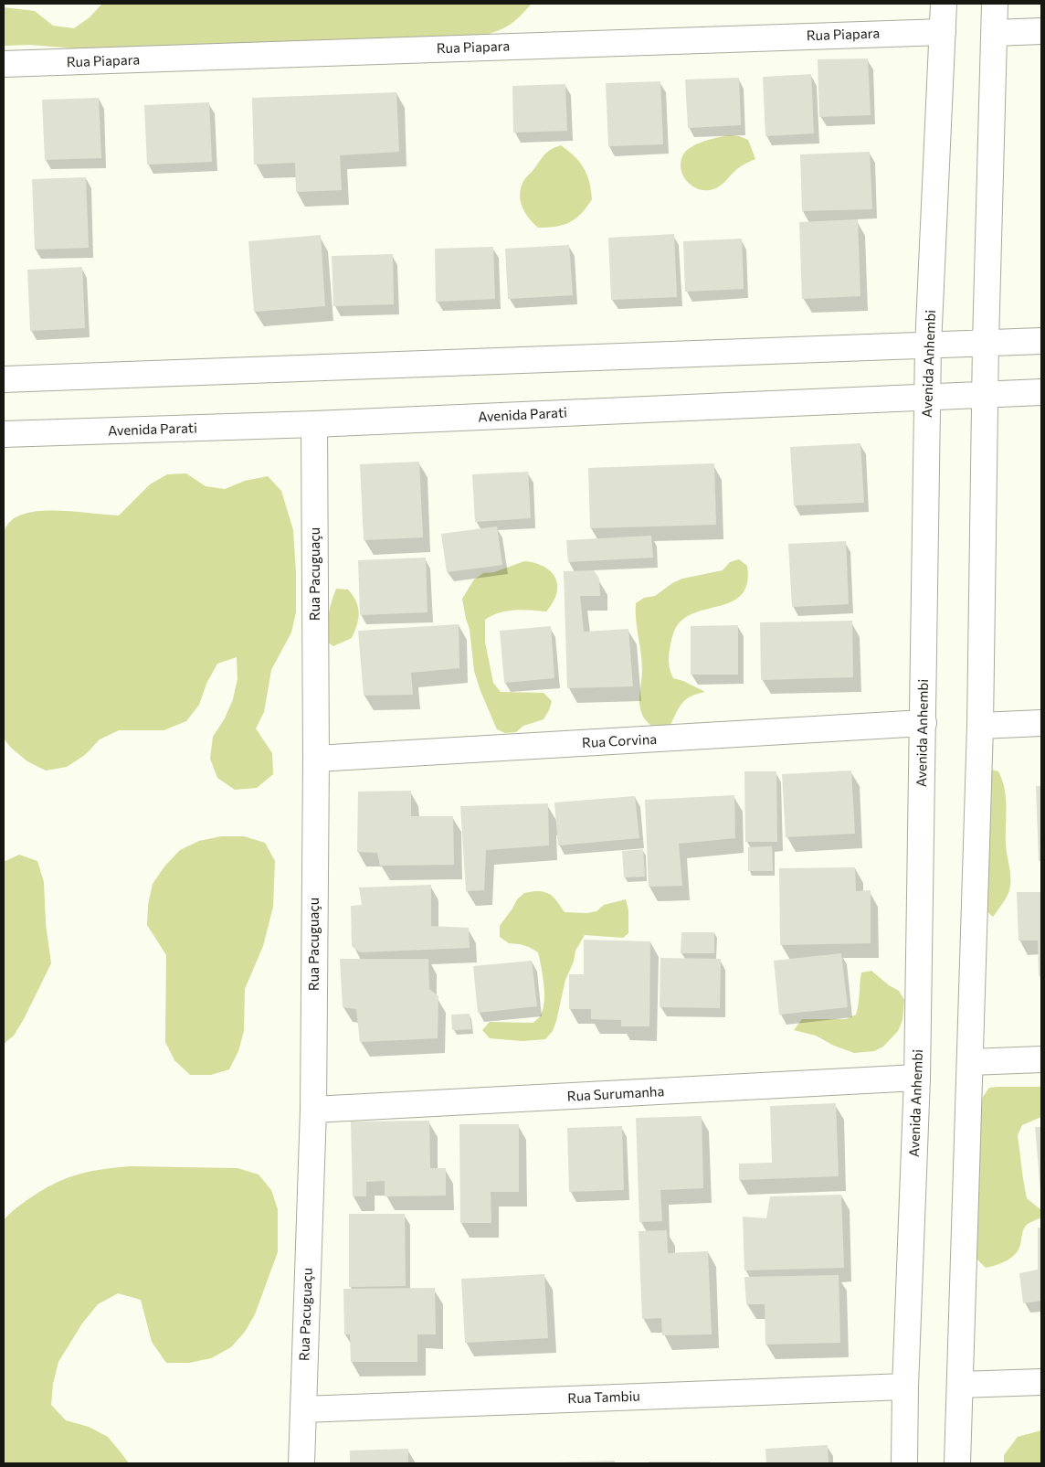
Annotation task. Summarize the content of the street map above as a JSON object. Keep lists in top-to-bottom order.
{
  "streets": {
    "street": [
      "Rua Piapara",
      "Avenida Anhembi",
      "Avenida Parati",
      "Rua Pacuguaçu",
      "Rua Corvina",
      "Rua Surumanha",
      "Rua Tambiu"
    ]
  },
  "crossings": [
    ["Rua Piapara", "Avenida Anhembi"],
    ["Avenida Anhembi", "Avenida Parati"],
    ["Avenida Anhembi", "Rua Corvina"],
    ["Avenida Anhembi", "Rua Surumanha"],
    ["Avenida Anhembi", "Rua Tambiu"],
    ["Avenida Parati", "Rua Pacuguaçu"],
    ["Rua Pacuguaçu", "Rua Corvina"],
    ["Rua Pacuguaçu", "Rua Surumanha"],
    ["Rua Pacuguaçu", "Rua Tambiu"]
  ]
}
